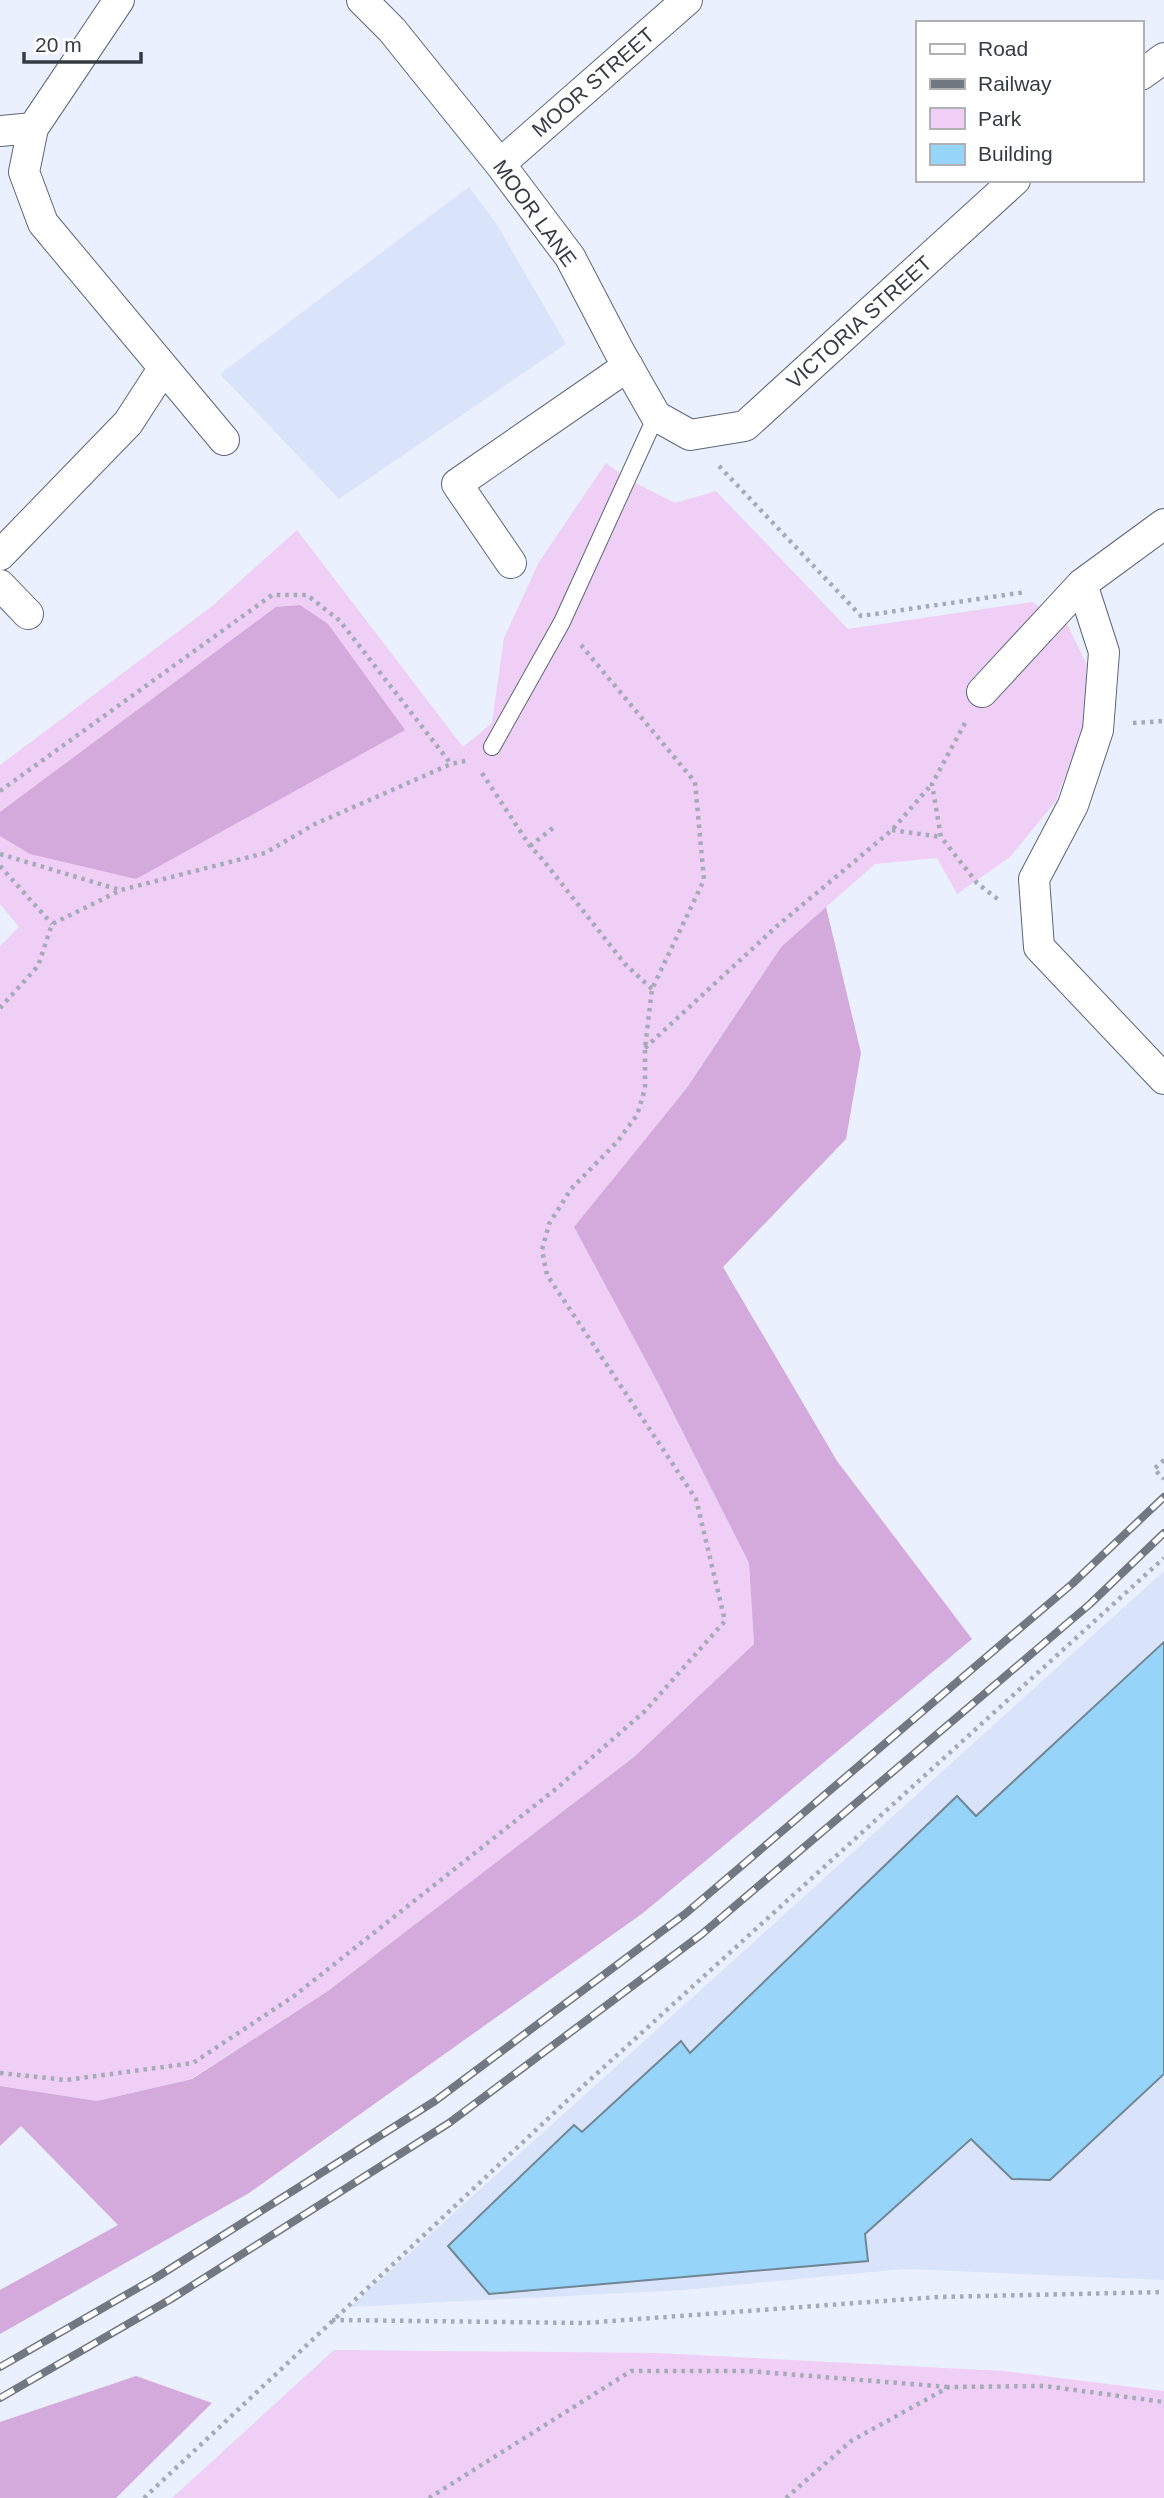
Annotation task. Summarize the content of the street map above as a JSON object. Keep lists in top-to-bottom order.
{
  "streets": {
    "street": ["MOOR STREET", "MOOR LANE", "VICTORIA STREET"]
  },
  "crossings": [
    ["MOOR STREET", "MOOR LANE"]
  ],
  "legend": [
    "Road",
    "Railway",
    "Park",
    "Building"
  ],
  "scale_bar": "20 m"
}
